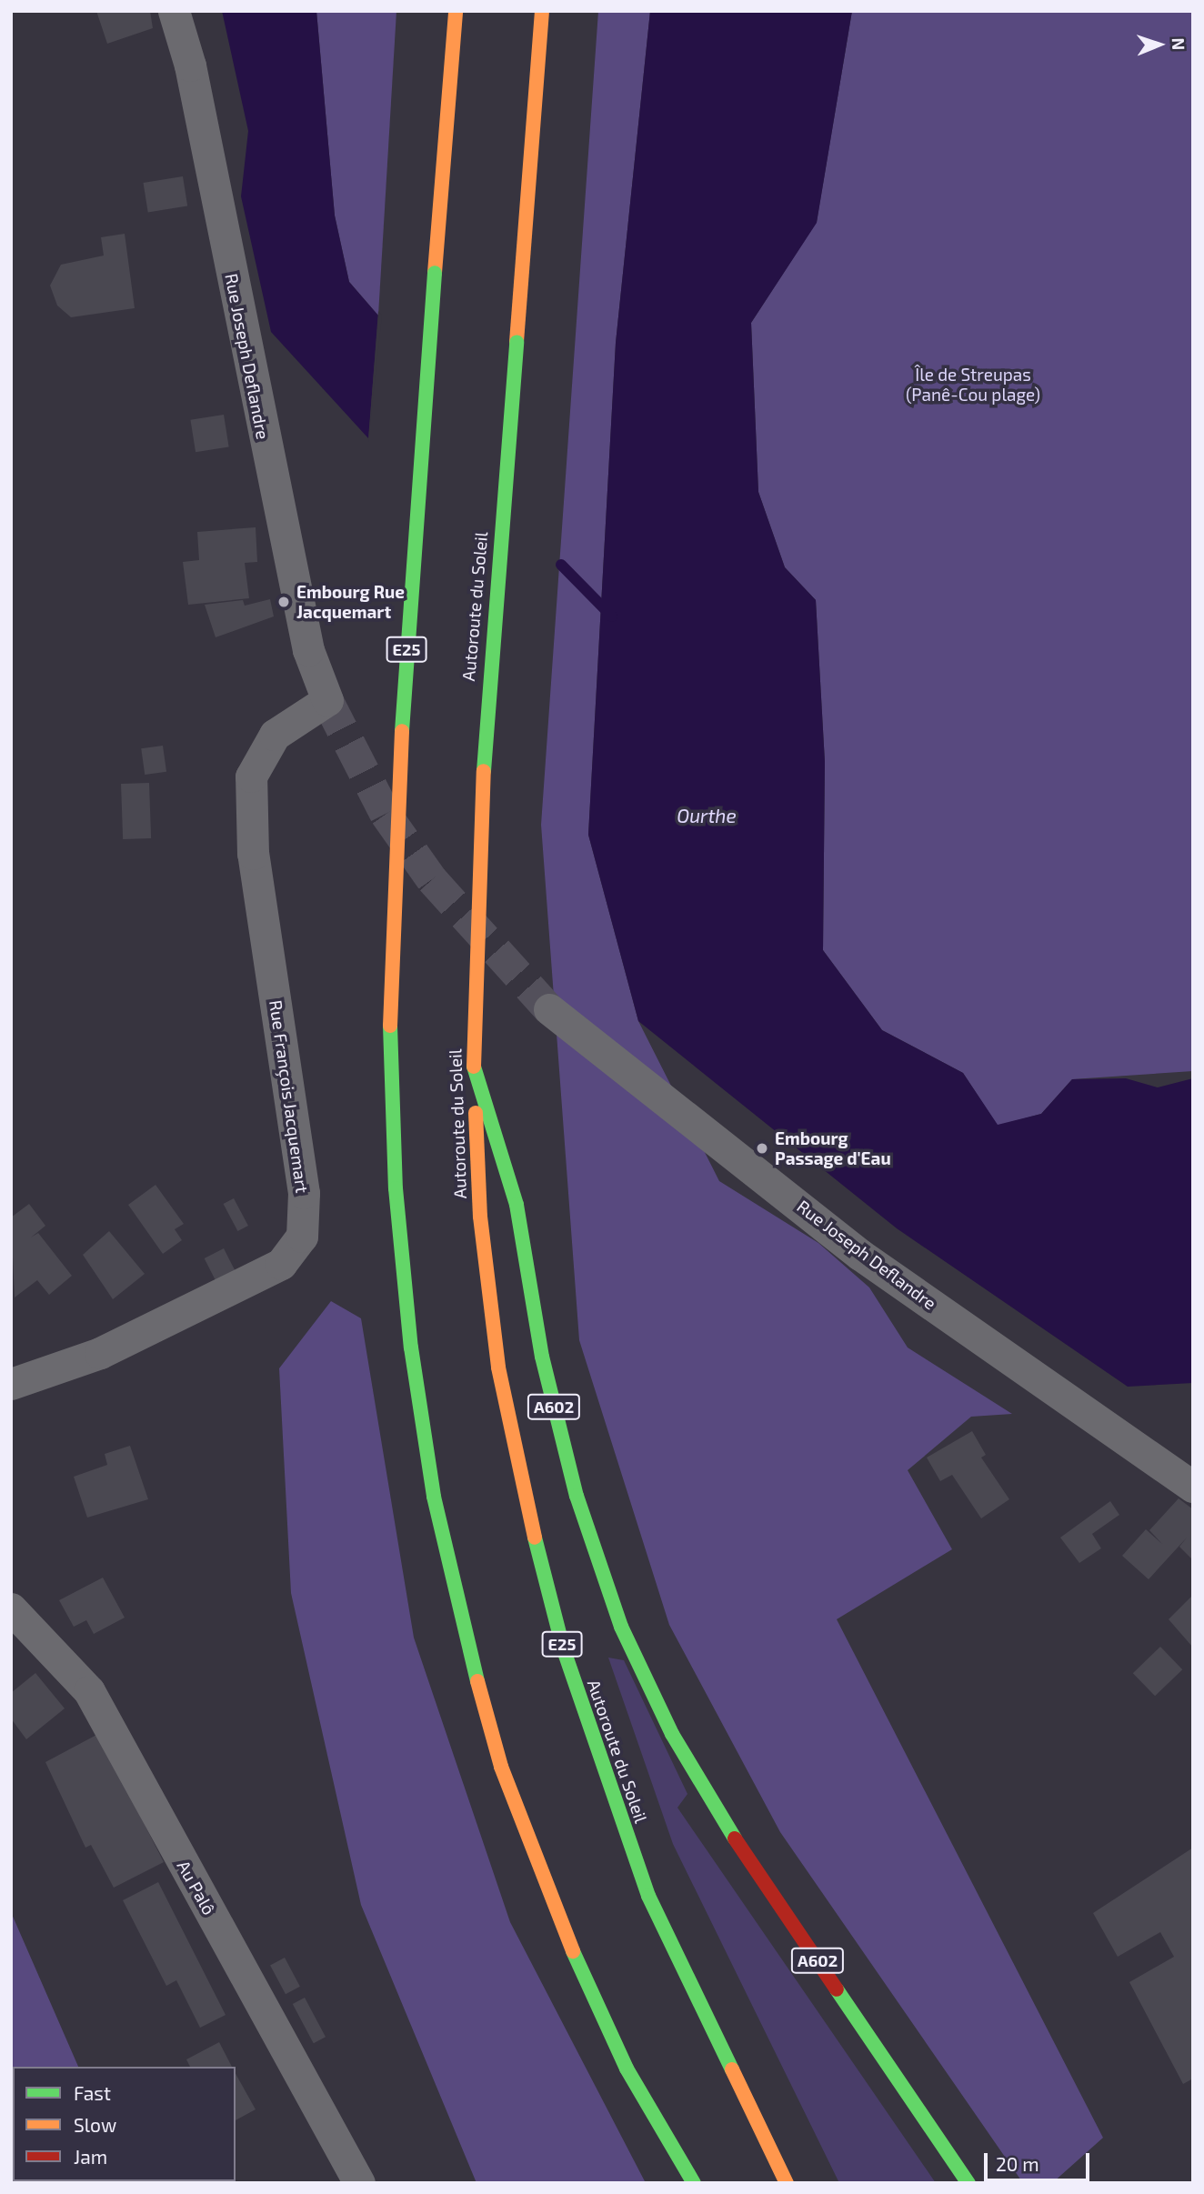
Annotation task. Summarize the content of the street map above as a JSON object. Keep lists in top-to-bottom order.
{
  "streets": {
    "highway": ["Autoroute du Soleil", "E25", "A602"],
    "street": ["Rue Joseph Deflandre", "Rue François Jacquemart", "Au Palô"]
  },
  "crossings": [
    ["Rue Joseph Deflandre", "Rue François Jacquemart"],
    ["Autoroute du Soleil", "A602"]
  ],
  "water": ["Ourthe"],
  "parks": ["Île de Streupas (Panê-Cou plage)"],
  "places": ["Embourg Rue Jacquemart", "Embourg Passage d'Eau"],
  "legend": ["Fast", "Slow", "Jam"],
  "scale_bar": "20 m",
  "north": "right"
}
